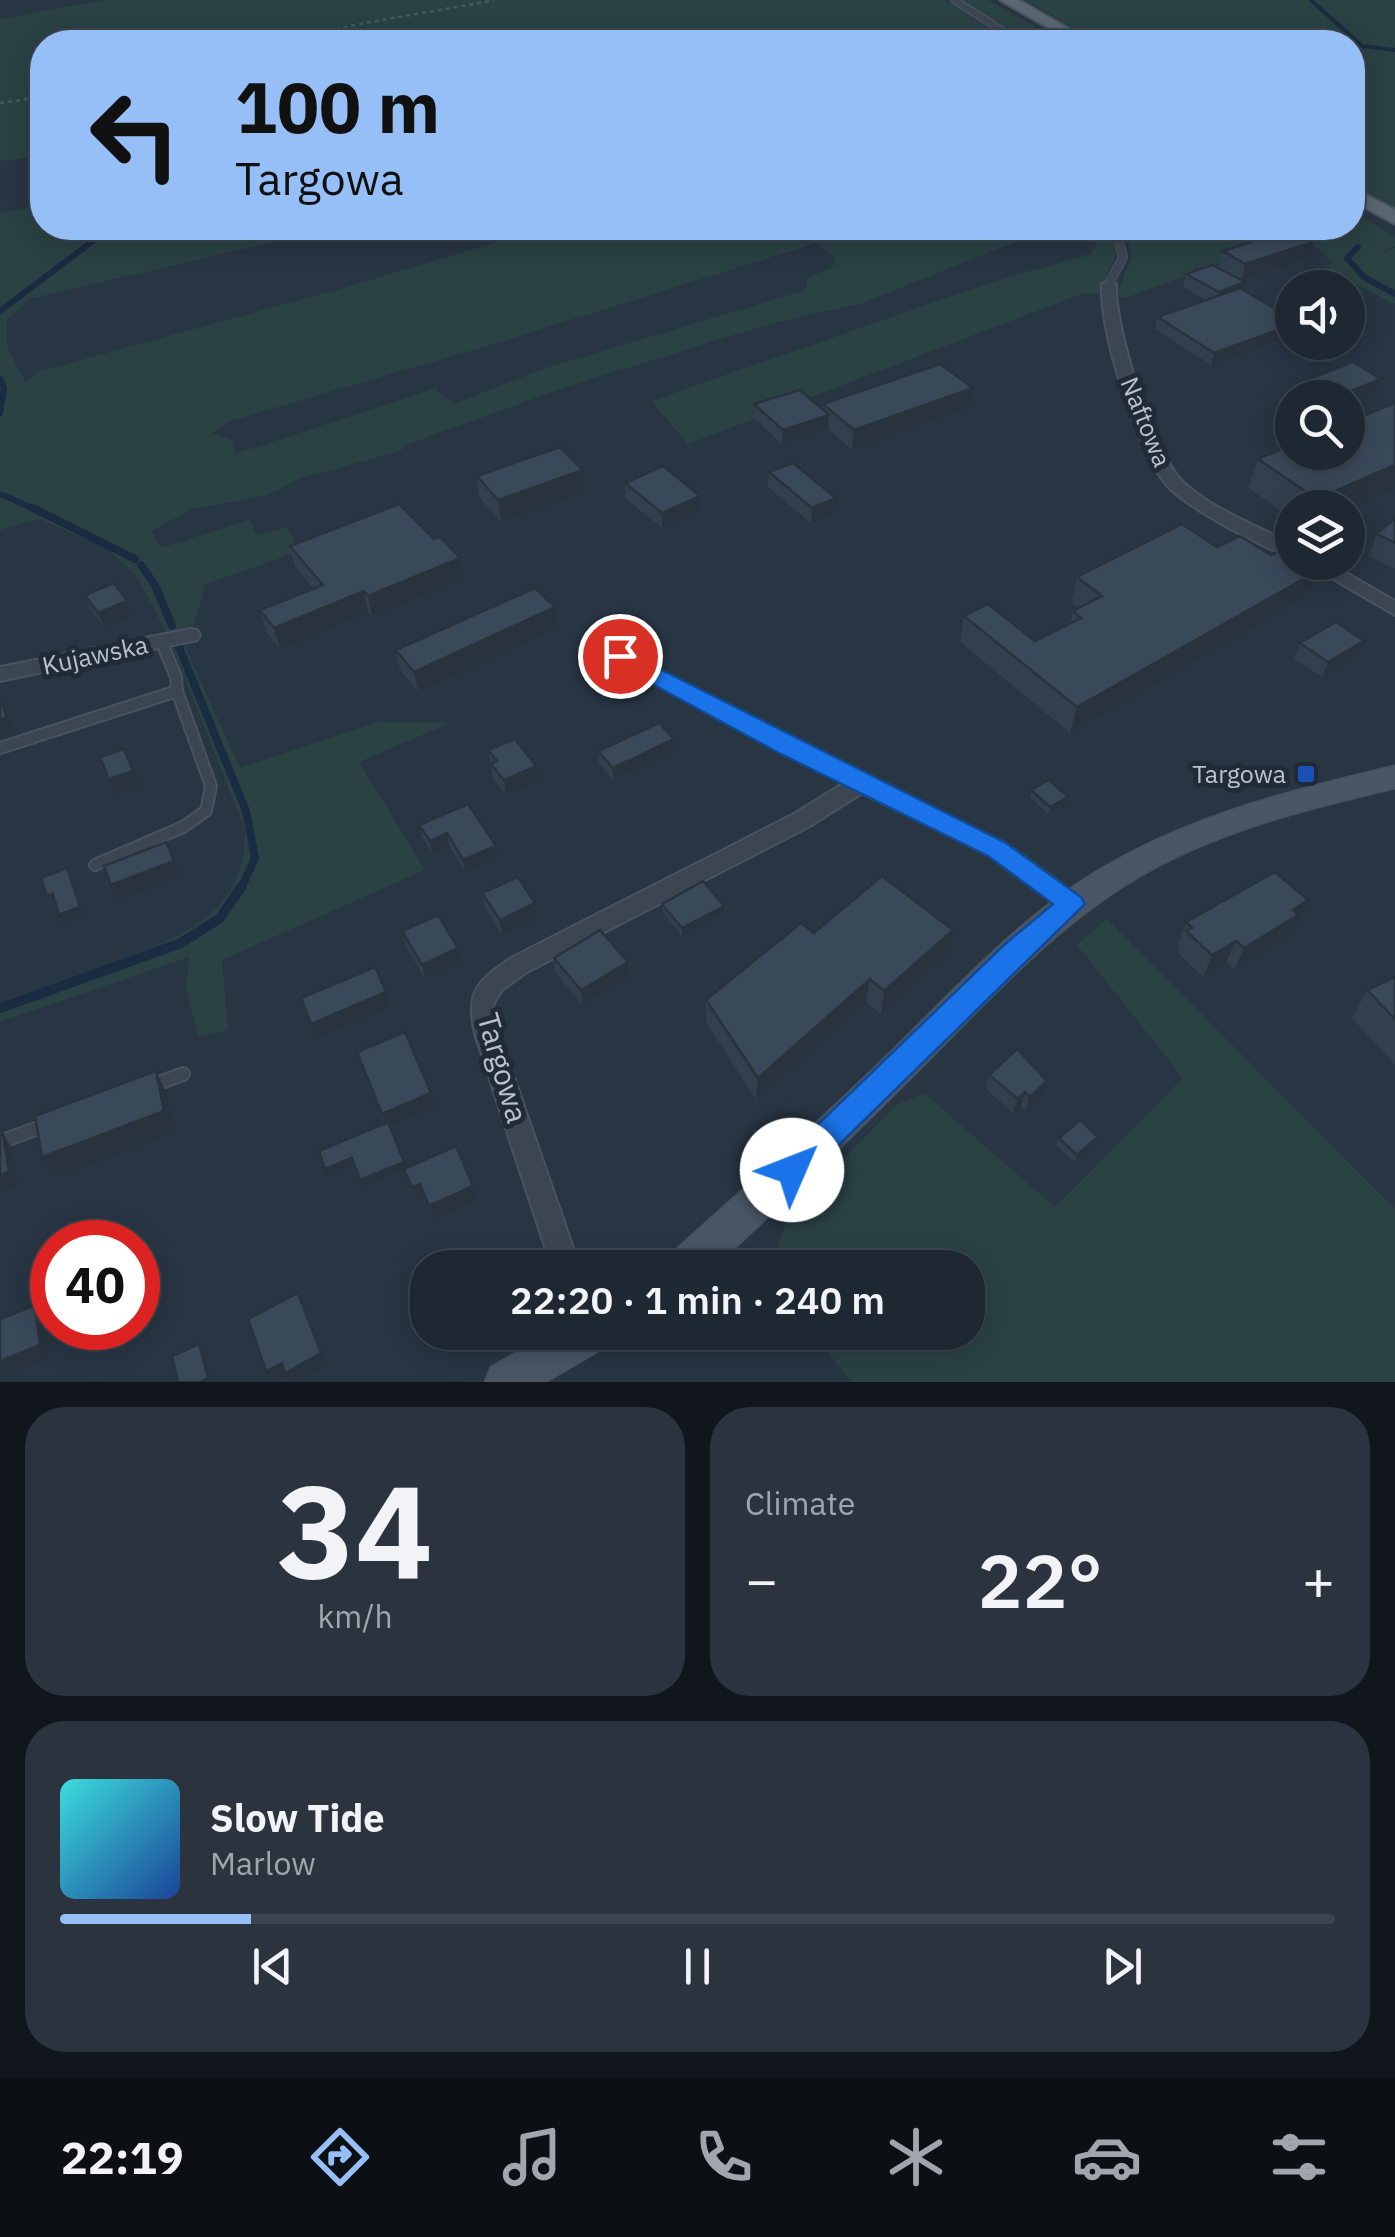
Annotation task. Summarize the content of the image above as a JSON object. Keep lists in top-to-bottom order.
{
  "streets": {
    "street": ["Naftowa", "Kujawska", "Targowa"]
  },
  "places": {
    "transit": ["Targowa"]
  },
  "page": {
    "turn": ["100 m", "Targowa"],
    "limit": "40",
    "trip": "22:20 · 1 min · 240 m",
    "tile": [
      ["34", "km/h"],
      "Climate"
    ],
    "heat": ["−", "22°", "+"],
    "song": ["Slow Tide", "Marlow"],
    "tabs": "22:19"
  }
}
